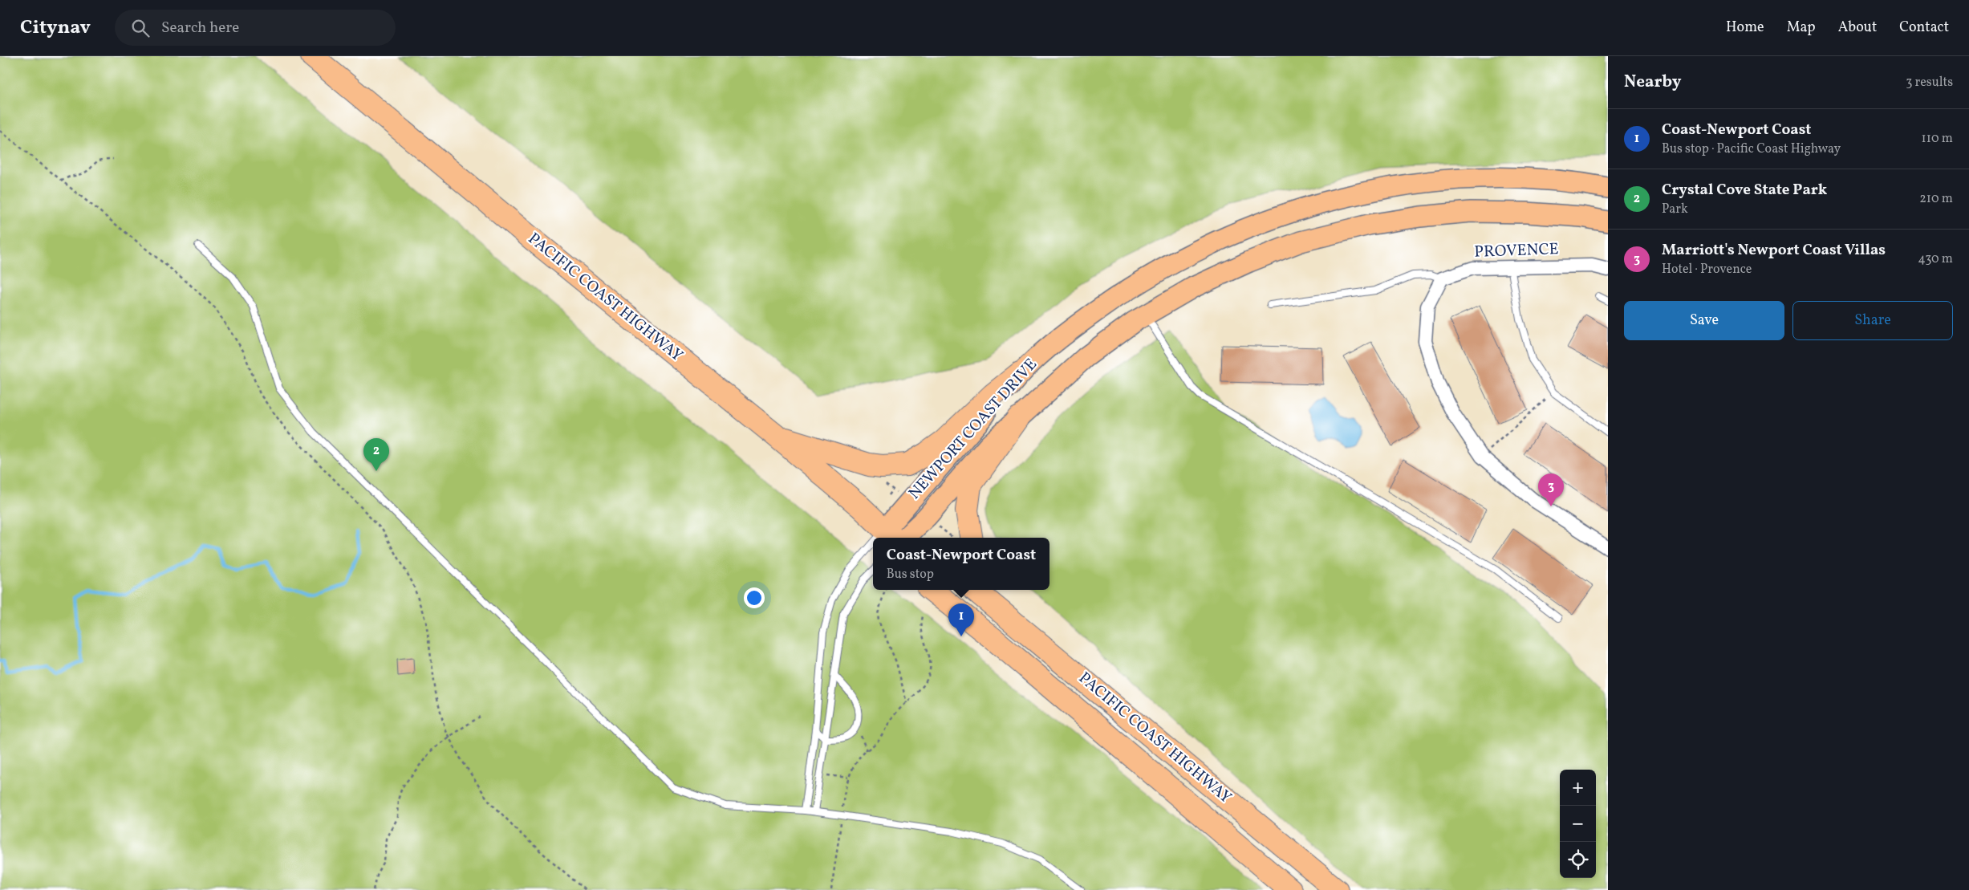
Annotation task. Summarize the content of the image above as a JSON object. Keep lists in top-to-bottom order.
{
  "streets": {
    "highway": ["PACIFIC COAST HIGHWAY"],
    "main road": ["NEWPORT COAST DRIVE"],
    "street": ["PROVENCE"]
  },
  "crossings": [
    ["PACIFIC COAST HIGHWAY", "NEWPORT COAST DRIVE"]
  ],
  "page": {
    "header": "Citynav",
    "search": "Search here",
    "nav": [
      "Home",
      "Map",
      "About",
      "Contact"
    ],
    "heading": ["Nearby", "3 results"],
    "list": [
      {
        "mark": "1",
        "name": "Coast-Newport Coast",
        "note": "Bus stop · Pacific Coast Highway",
        "value": "110 m"
      },
      {
        "mark": "2",
        "name": "Crystal Cove State Park",
        "note": "Park",
        "value": "210 m"
      },
      {
        "mark": "3",
        "name": "Marriott's Newport Coast Villas",
        "note": "Hotel · Provence",
        "value": "430 m"
      }
    ],
    "buttons": ["Save", "Share"],
    "pins": ["2", "3", "1"],
    "popup": ["Coast-Newport Coast", "Bus stop"],
    "map_buttons": ["+", "−"]
  }
}
